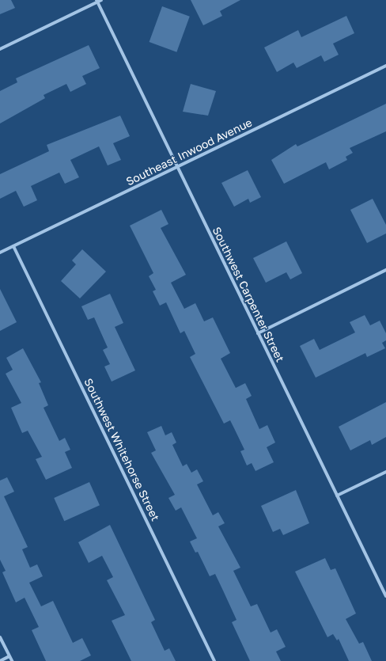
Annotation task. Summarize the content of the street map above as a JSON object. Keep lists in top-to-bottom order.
{
  "streets": {
    "street": ["Southeast Inwood Avenue", "Southwest Carpenter Street", "Southwest Whitehorse Street"]
  },
  "crossings": [
    ["Southeast Inwood Avenue", "Southwest Carpenter Street"],
    ["Southeast Inwood Avenue", "Southwest Whitehorse Street"]
  ]
}
